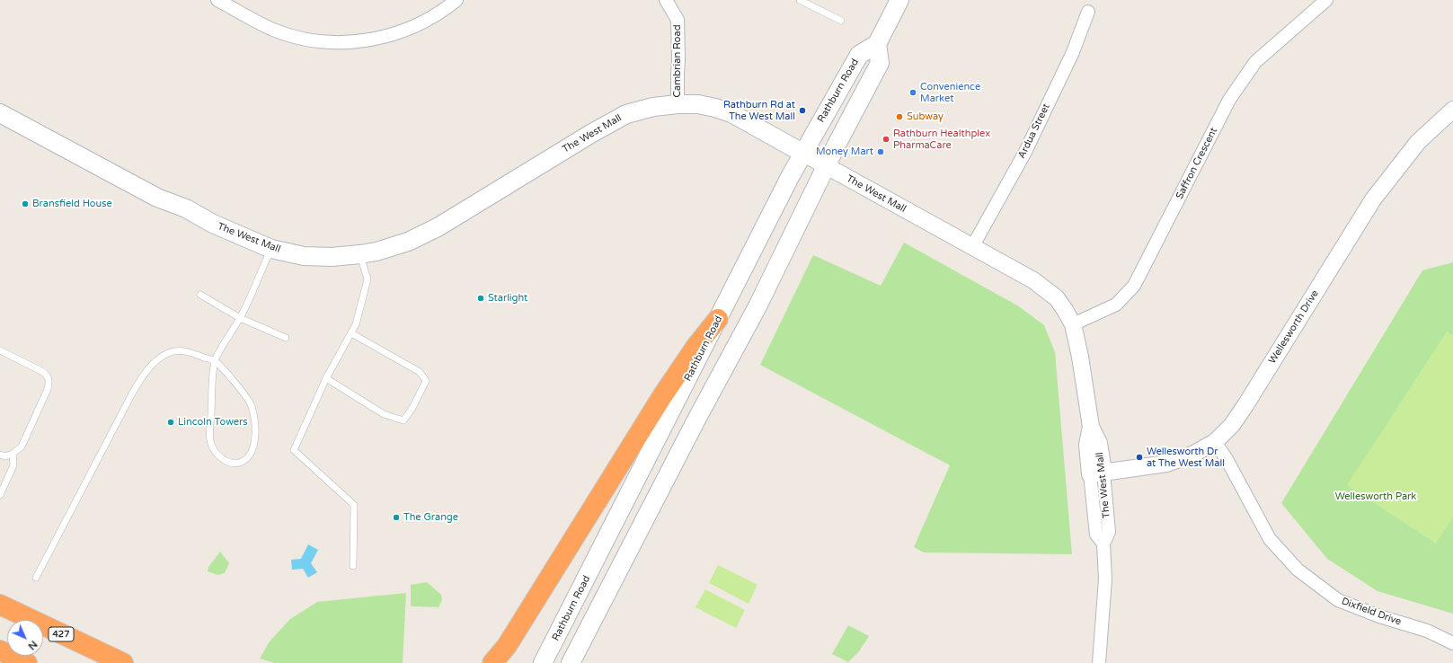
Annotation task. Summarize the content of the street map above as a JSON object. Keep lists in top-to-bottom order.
{
  "streets": {
    "highway": ["427"],
    "main road": ["Rathburn Road", "The West Mall"],
    "street": [
      "Cambrian Road",
      "Ardua Street",
      "Saffron Crescent",
      "Wellesworth Drive",
      "Dixfield Drive"
    ]
  },
  "crossings": [
    ["Cambrian Road", "The West Mall"],
    ["Rathburn Road", "The West Mall"],
    ["Ardua Street", "The West Mall"],
    ["The West Mall", "Saffron Crescent"],
    ["The West Mall", "Wellesworth Drive"],
    ["Wellesworth Drive", "Dixfield Drive"]
  ],
  "parks": ["Wellesworth Park"],
  "places": [
    "Convenience Market",
    "Rathburn Rd at The West Mall",
    "Subway",
    "Rathburn Healthplex PharmaCare",
    "Money Mart",
    "Bransfield House",
    "Starlight",
    "Lincoln Towers",
    "Wellesworth Dr at The West Mall",
    "The Grange"
  ],
  "north": "bottom right"
}
